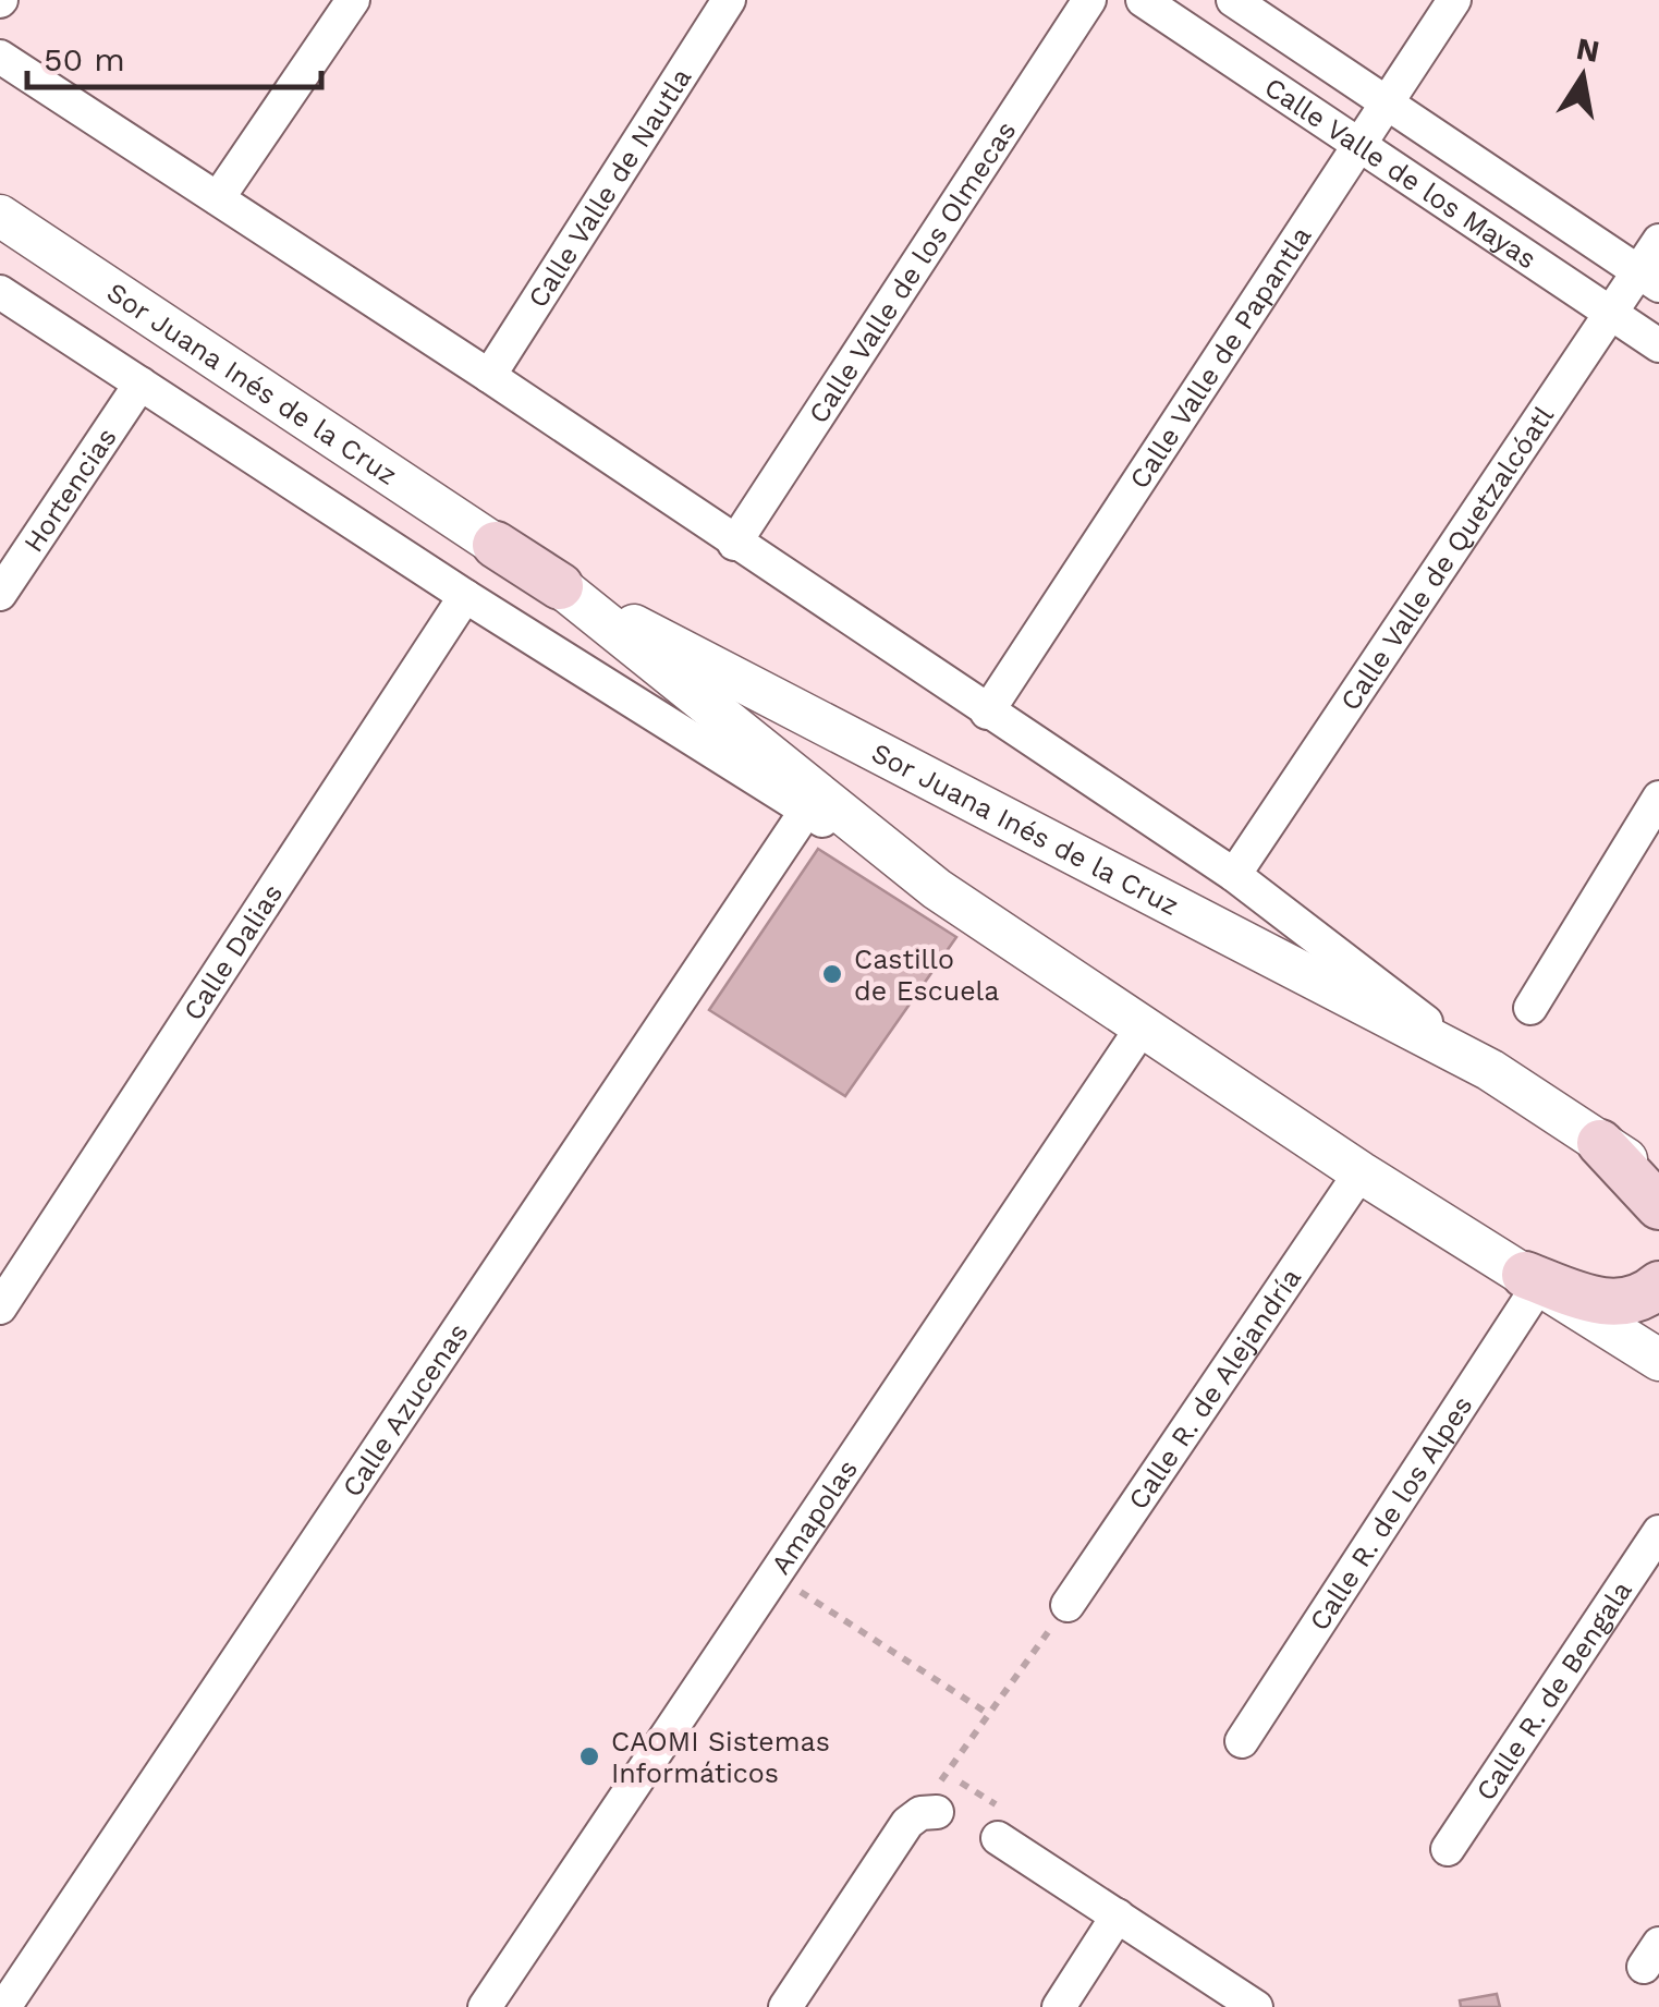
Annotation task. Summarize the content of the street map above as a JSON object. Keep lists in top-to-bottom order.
{
  "streets": {
    "main road": ["Sor Juana Inés de la Cruz"],
    "street": [
      "Calle Valle de los Mayas",
      "Calle Valle de Nautla",
      "Calle Valle de los Olmecas",
      "Calle Valle de Papantla",
      "Hortencias",
      "Calle Valle de Quetzalcóatl",
      "Calle Dalias",
      "Calle R. de Alejandría",
      "Calle Azucenas",
      "Calle R. de los Alpes",
      "Amapolas",
      "Calle R. de Bengala"
    ]
  },
  "crossings": [
    ["Calle Valle de los Mayas", "Calle Valle de Papantla"],
    ["Calle Valle de los Mayas", "Calle Valle de Quetzalcóatl"],
    ["Sor Juana Inés de la Cruz", "Calle R. de Alejandría"],
    ["Sor Juana Inés de la Cruz", "Calle R. de los Alpes"],
    ["Sor Juana Inés de la Cruz", "Amapolas"]
  ],
  "places": ["Castillo de Escuela", "CAOMI Sistemas Informáticos"],
  "scale_bar": "50 m",
  "north": "top"
}
